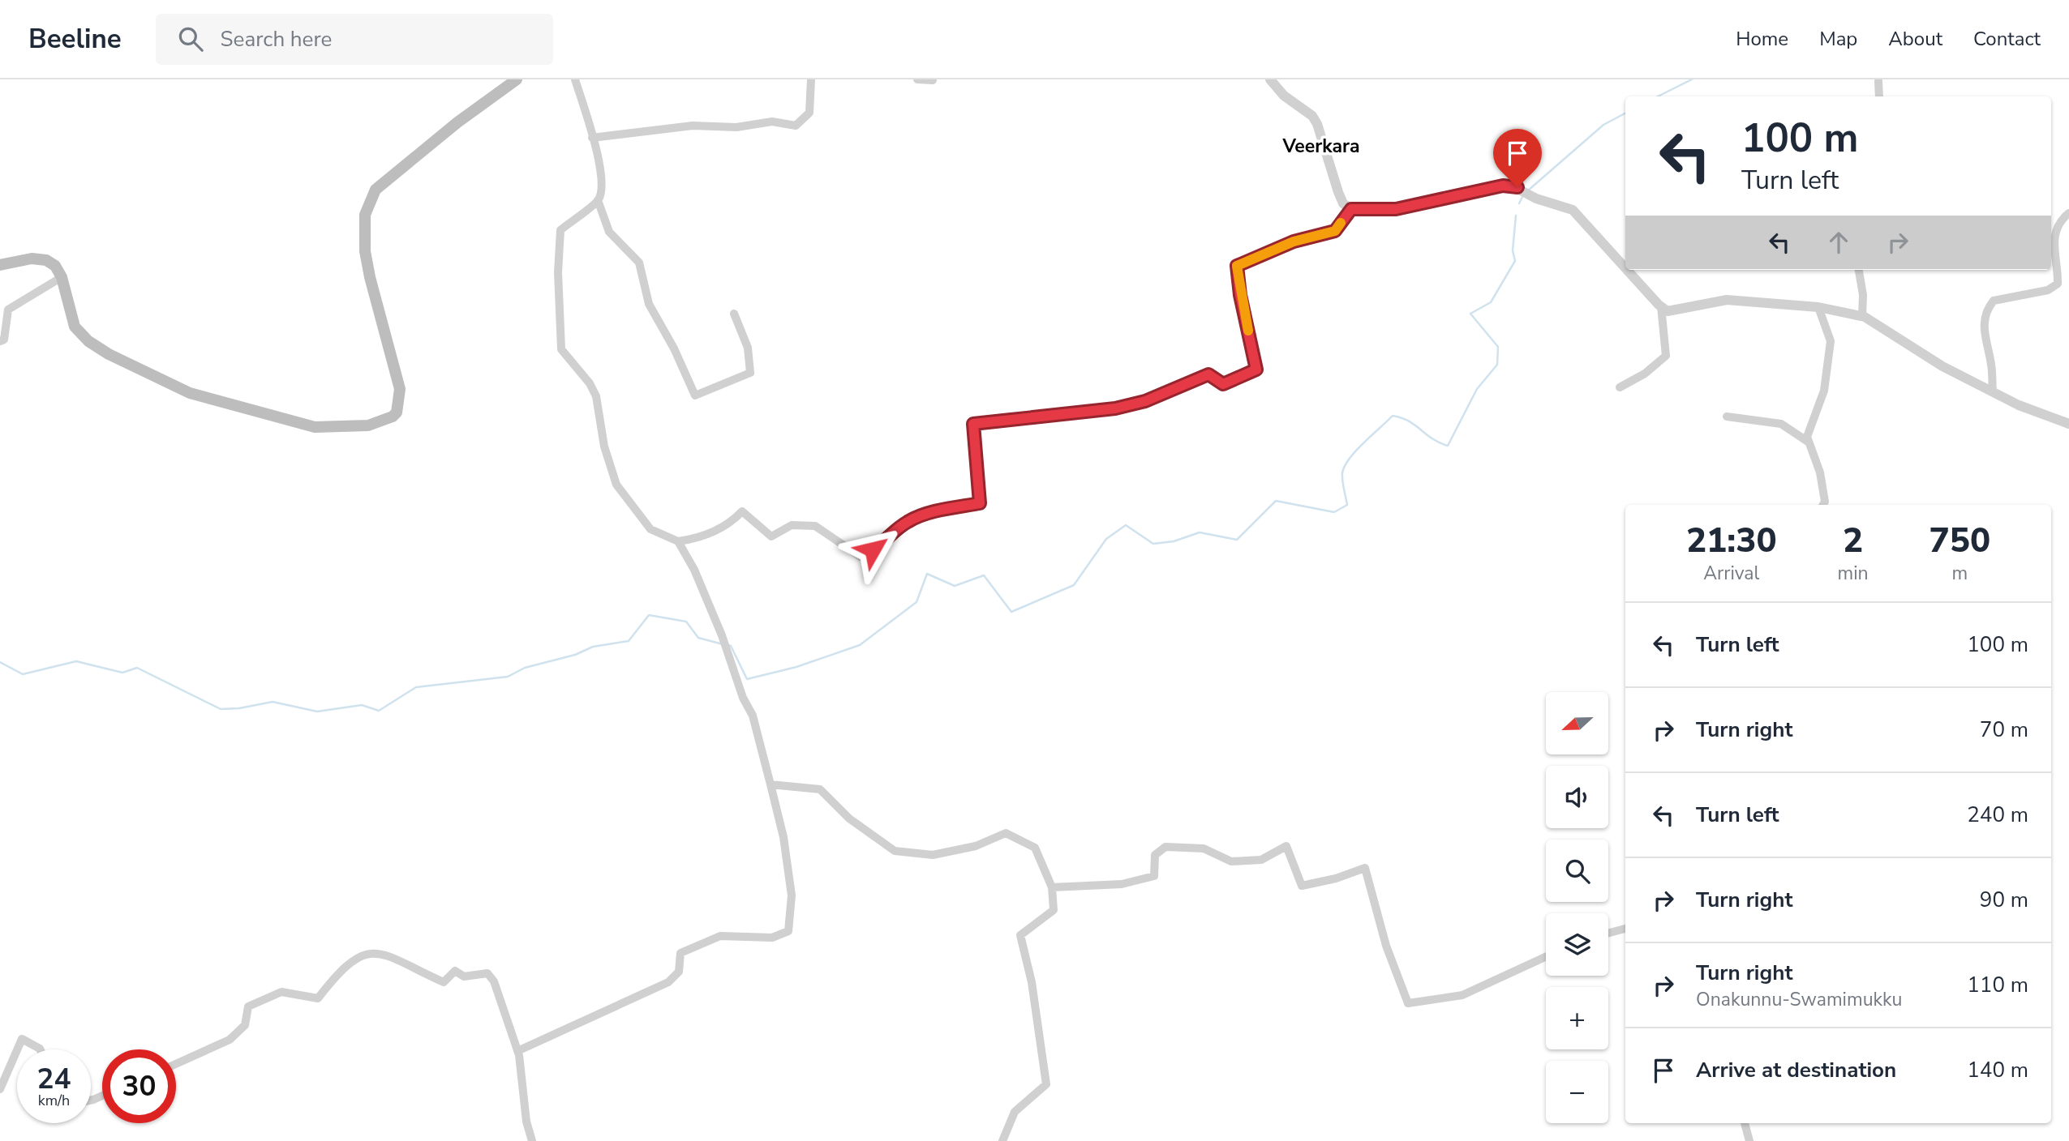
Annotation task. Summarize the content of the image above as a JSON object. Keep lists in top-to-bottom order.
{
  "districts": ["Veerkara"],
  "north": "left",
  "page": {
    "header": "Beeline",
    "search": "Search here",
    "nav": [
      "Home",
      "Map",
      "About",
      "Contact"
    ],
    "turn": ["100 m", "Turn left"],
    "eta": [
      "21:30",
      "Arrival",
      "2",
      "min",
      "750",
      "m"
    ],
    "list": [
      {
        "name": "Turn left",
        "value": "100 m"
      },
      {
        "name": "Turn right",
        "value": "70 m"
      },
      {
        "name": "Turn left",
        "value": "240 m"
      },
      {
        "name": "Turn right",
        "value": "90 m"
      },
      {
        "name": "Turn right",
        "note": "Onakunnu-Swamimukku",
        "value": "110 m"
      },
      {
        "name": "Arrive at destination",
        "value": "140 m"
      }
    ],
    "map_buttons": ["+", "−"],
    "speed": "24 km/h",
    "limit": "30"
  }
}
